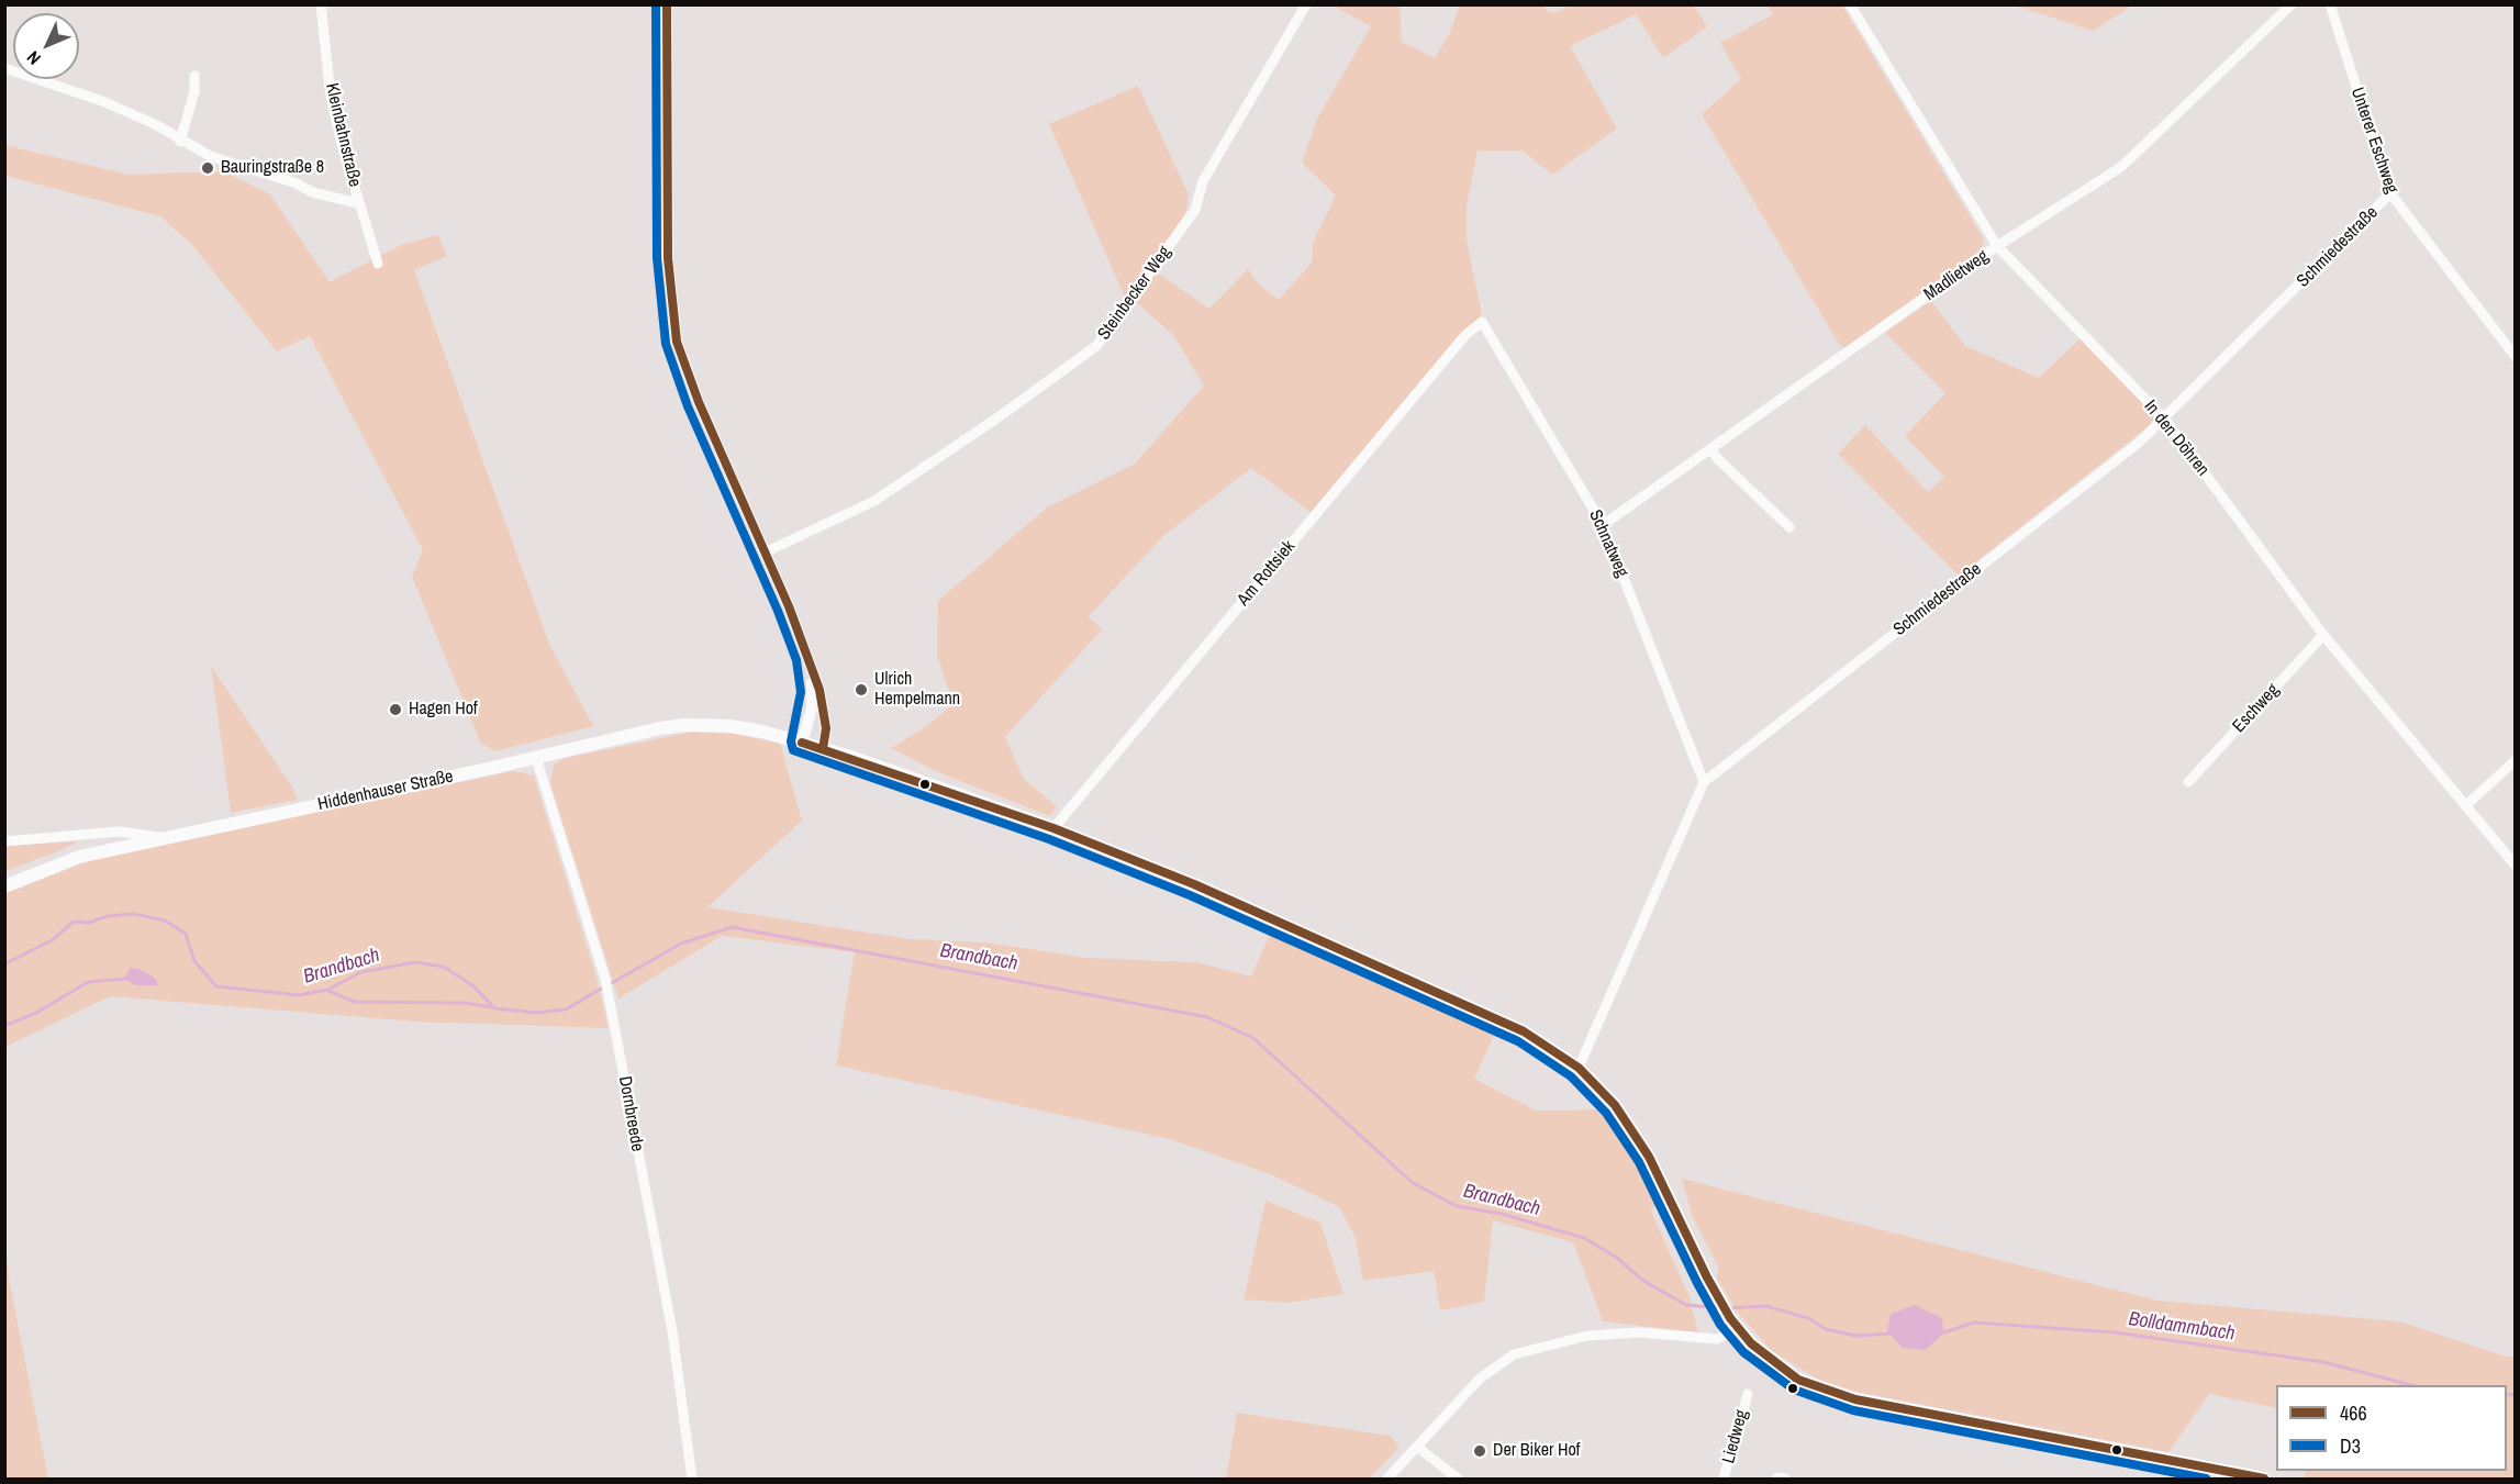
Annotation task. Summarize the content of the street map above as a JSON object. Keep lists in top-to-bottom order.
{
  "streets": {
    "main road": ["Hiddenhauser Straße"],
    "street": [
      "Kleinbahnstraße",
      "Unterer Eschweg",
      "Schmiedestraße",
      "Madlietweg",
      "Steinbecker Weg",
      "In den Döhren",
      "Schnatweg",
      "Am Rottsiek",
      "Eschweg",
      "Dornbreede",
      "Liedweg"
    ]
  },
  "crossings": [
    ["Unterer Eschweg", "Schmiedestraße"],
    ["Schmiedestraße", "In den Döhren"],
    ["Schmiedestraße", "Schnatweg"],
    ["Schmiedestraße", "Hiddenhauser Straße"],
    ["Madlietweg", "In den Döhren"],
    ["Madlietweg", "Schnatweg"],
    ["In den Döhren", "Eschweg"],
    ["Schnatweg", "Am Rottsiek"],
    ["Am Rottsiek", "Hiddenhauser Straße"],
    ["Hiddenhauser Straße", "Dornbreede"]
  ],
  "water": ["Brandbach", "Bolldammbach"],
  "places": [
    "Bauringstraße 8",
    "Ulrich Hempelmann",
    "Hagen Hof",
    "Der Biker Hof"
  ],
  "lines": ["transit line 466", "transit line D3"],
  "legend": ["466", "D3"],
  "north": "bottom left"
}
